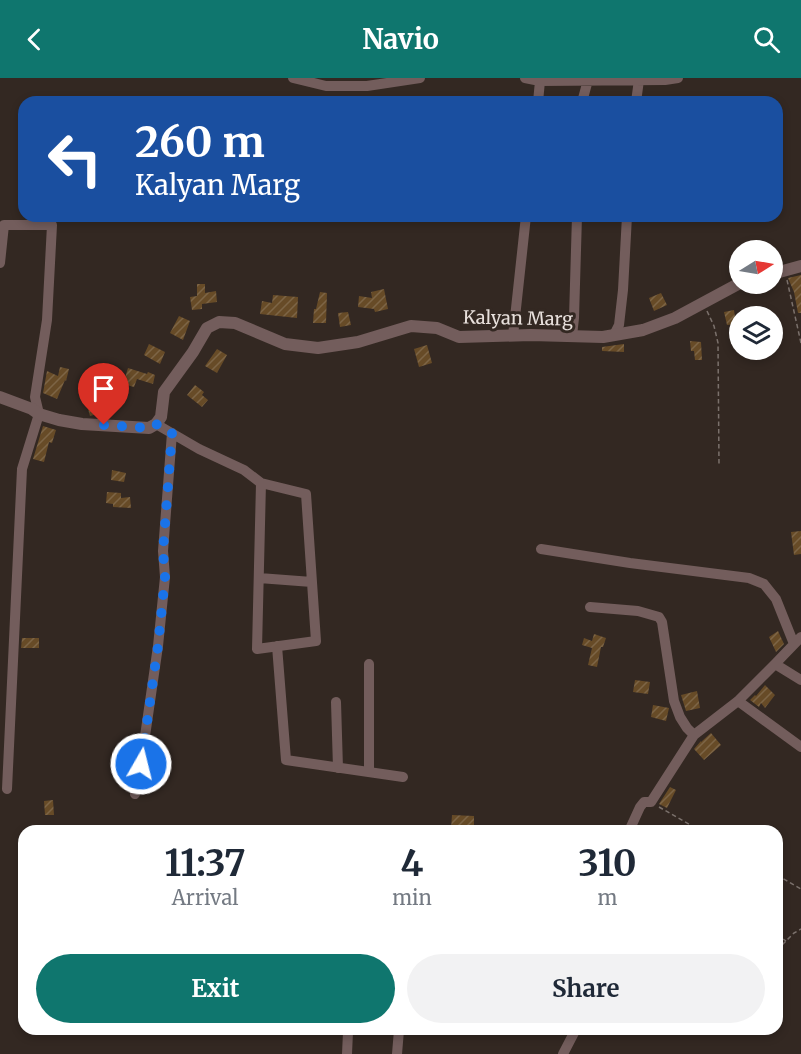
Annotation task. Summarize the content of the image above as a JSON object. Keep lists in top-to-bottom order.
{
  "streets": {
    "street": ["Kalyan Marg"]
  },
  "north": "right",
  "page": {
    "header": "Navio",
    "turn": ["260 m", "Kalyan Marg"],
    "eta": [
      "11:37",
      "Arrival",
      "4",
      "min",
      "310",
      "m"
    ],
    "buttons": ["Exit", "Share"]
  }
}
